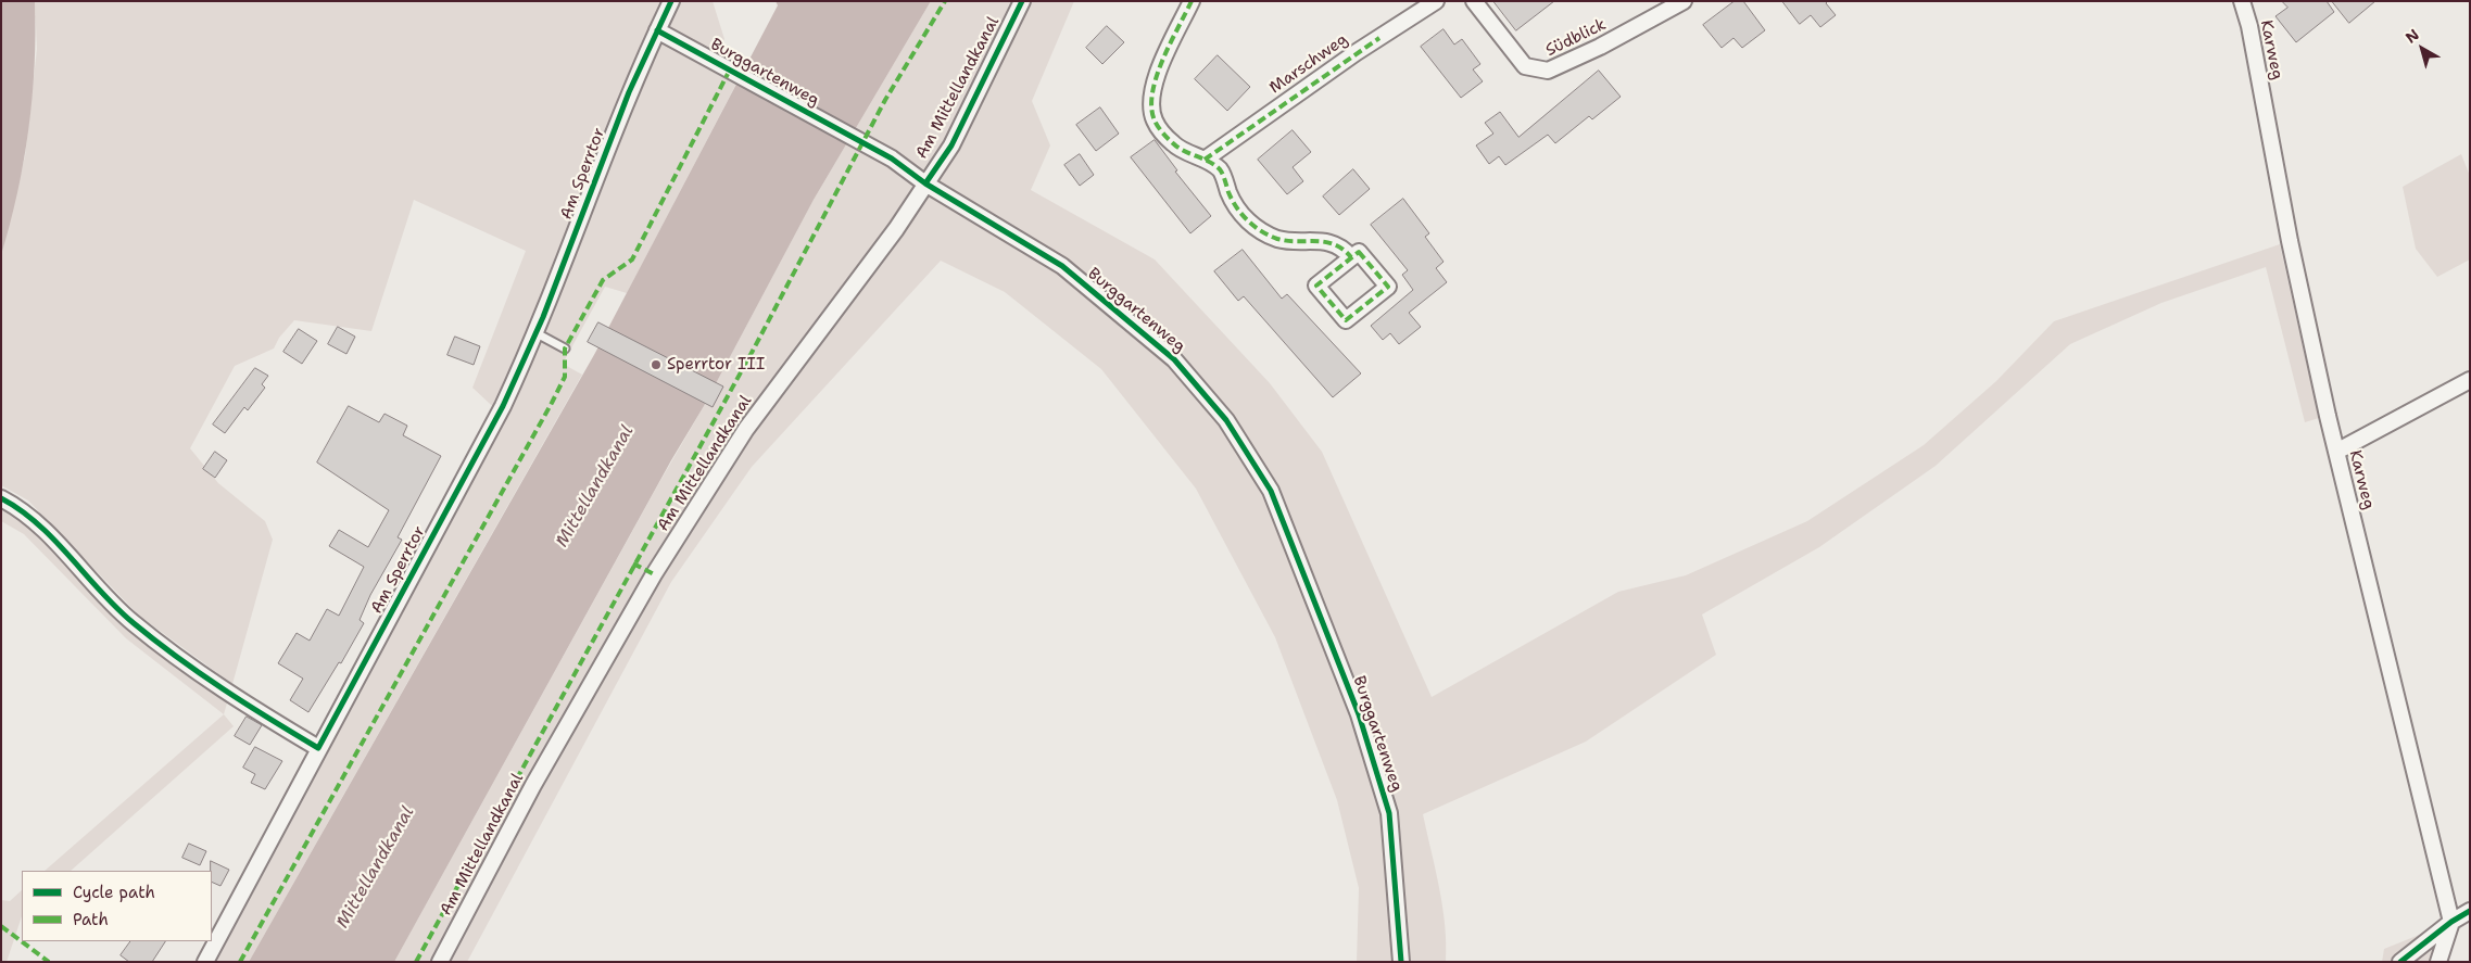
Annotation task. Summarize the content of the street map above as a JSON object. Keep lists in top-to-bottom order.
{
  "streets": {
    "street": [
      "Südblick",
      "Karweg",
      "Marschweg",
      "Burggartenweg",
      "Am Mittellandkanal",
      "Am Sperrtor"
    ]
  },
  "crossings": [
    ["Burggartenweg", "Am Mittellandkanal"],
    ["Burggartenweg", "Am Sperrtor"]
  ],
  "water": ["Mittellandkanal"],
  "places": ["Sperrtor III"],
  "legend": ["Cycle path", "Path"],
  "north": "top left"
}
